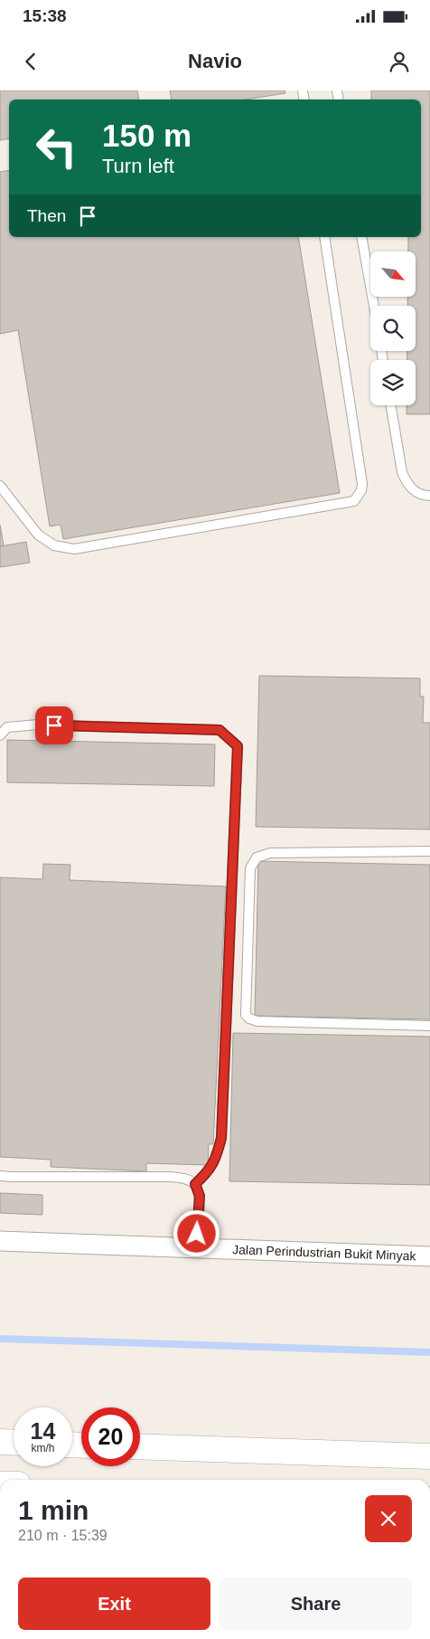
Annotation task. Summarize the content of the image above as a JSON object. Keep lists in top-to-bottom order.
{
  "streets": {
    "street": ["Jalan Perindustrian Bukit Minyak"]
  },
  "north": "bottom right",
  "page": {
    "status": "15:38",
    "header": "Navio",
    "turn": ["150 m", "Turn left"],
    "then": "Then",
    "speed": "14 km/h",
    "limit": "20",
    "heading": ["1 min", "210 m · 15:39"],
    "buttons": ["Exit", "Share"]
  }
}
